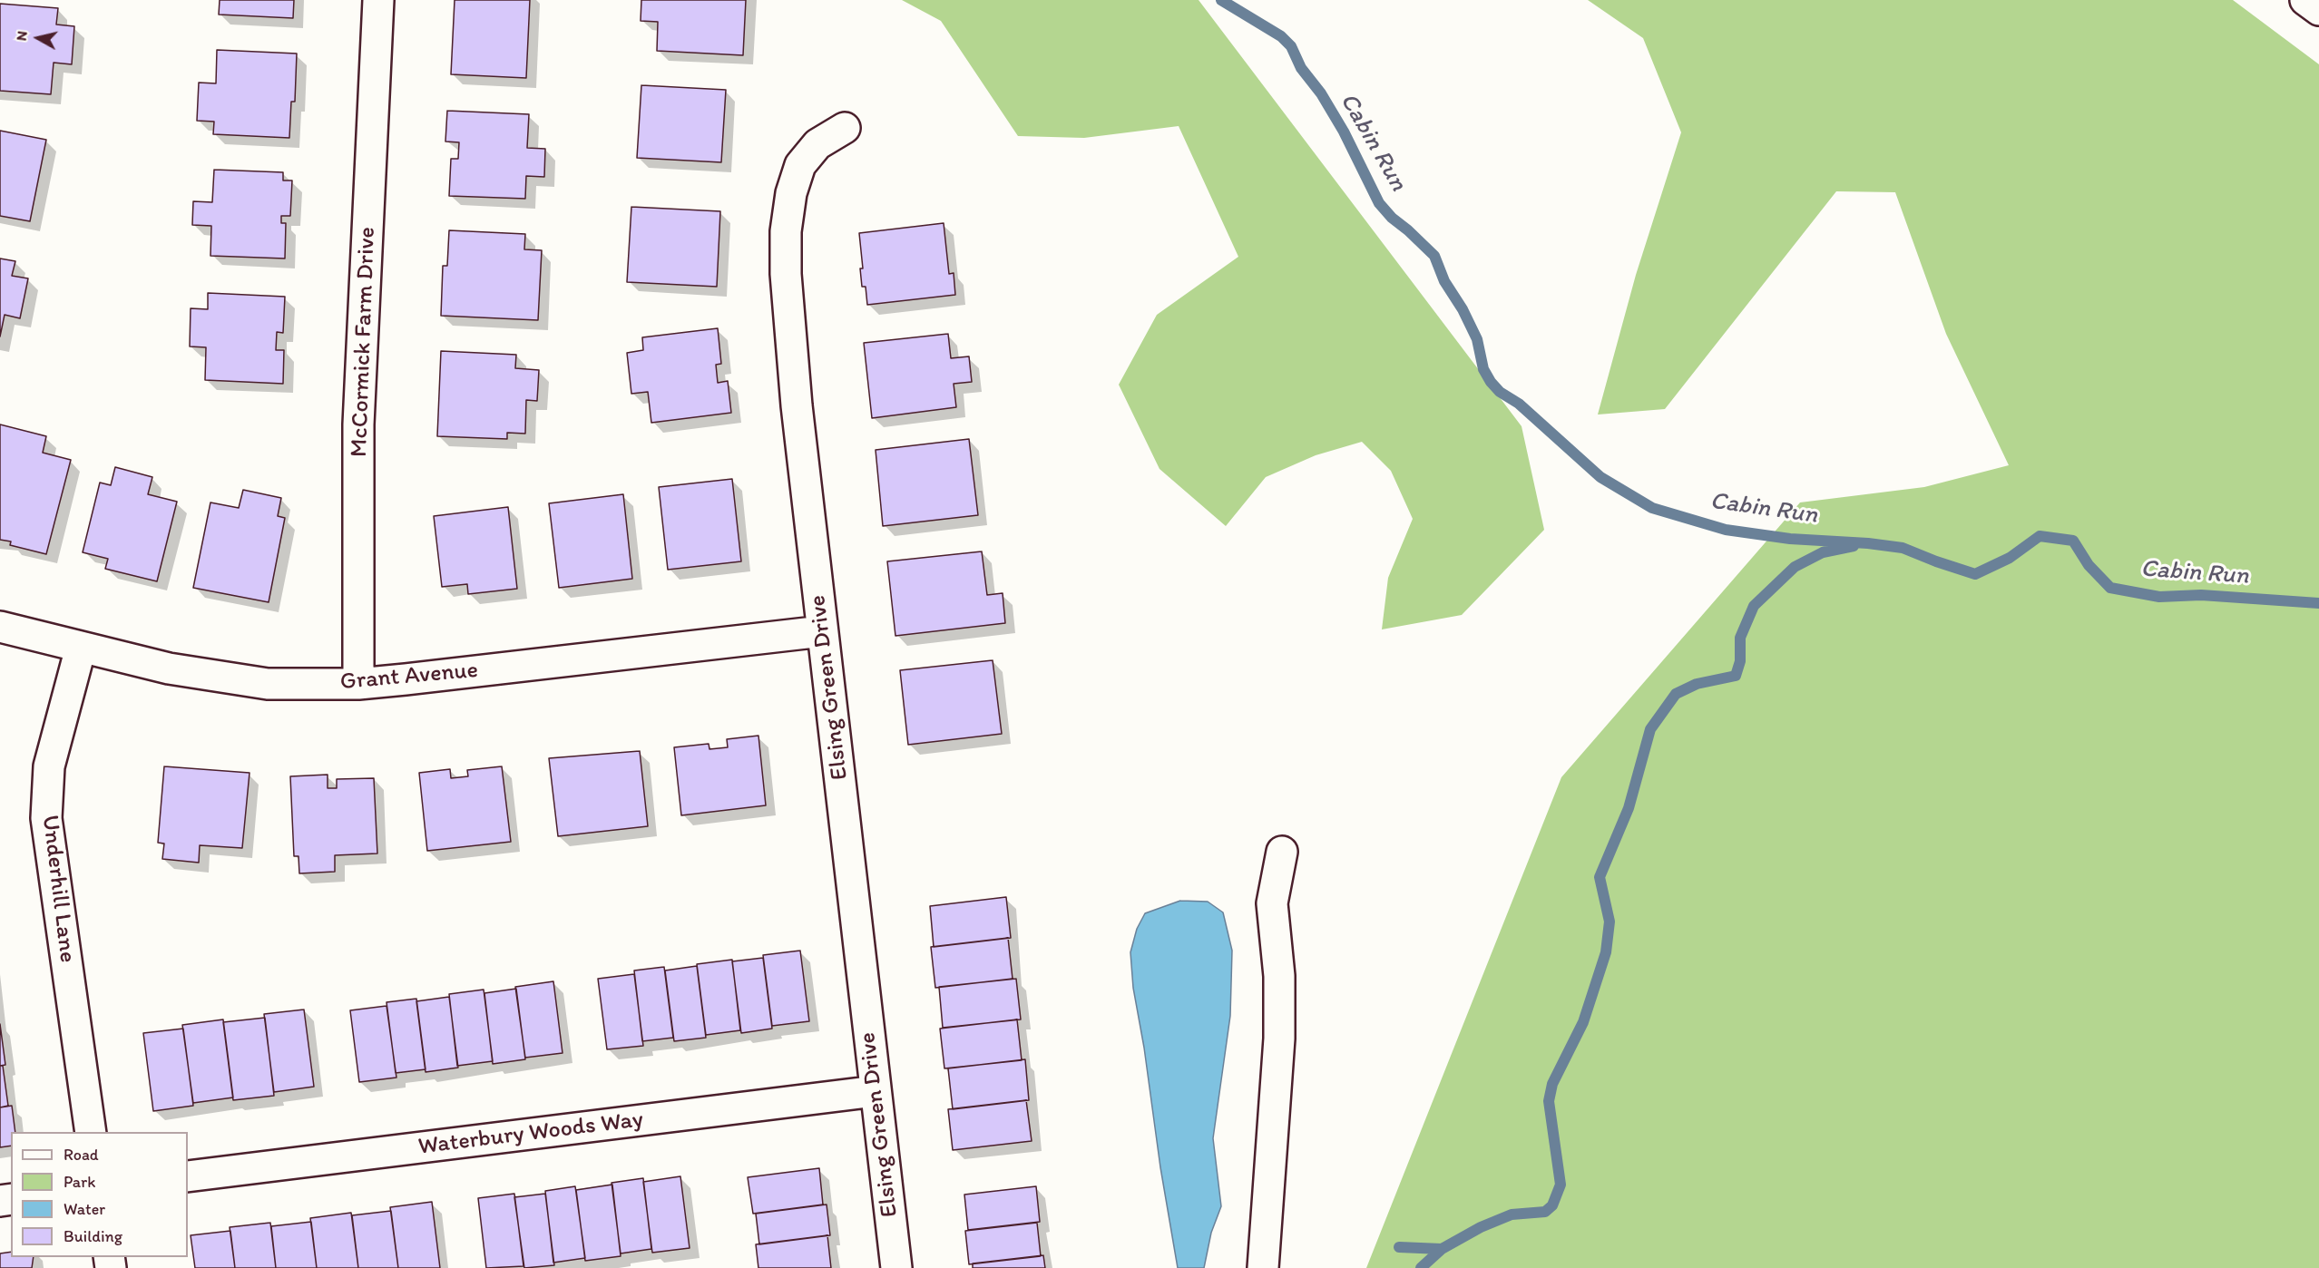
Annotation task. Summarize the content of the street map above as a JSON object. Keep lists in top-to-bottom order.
{
  "streets": {
    "main road": [
      "McCormick Farm Drive",
      "Grant Avenue",
      "Elsing Green Drive",
      "Underhill Lane",
      "Waterbury Woods Way"
    ]
  },
  "crossings": [
    ["McCormick Farm Drive", "Grant Avenue"],
    ["Grant Avenue", "Elsing Green Drive"],
    ["Grant Avenue", "Underhill Lane"],
    ["Elsing Green Drive", "Waterbury Woods Way"]
  ],
  "water": ["Cabin Run"],
  "legend": [
    "Road",
    "Park",
    "Water",
    "Building"
  ],
  "north": "left"
}
